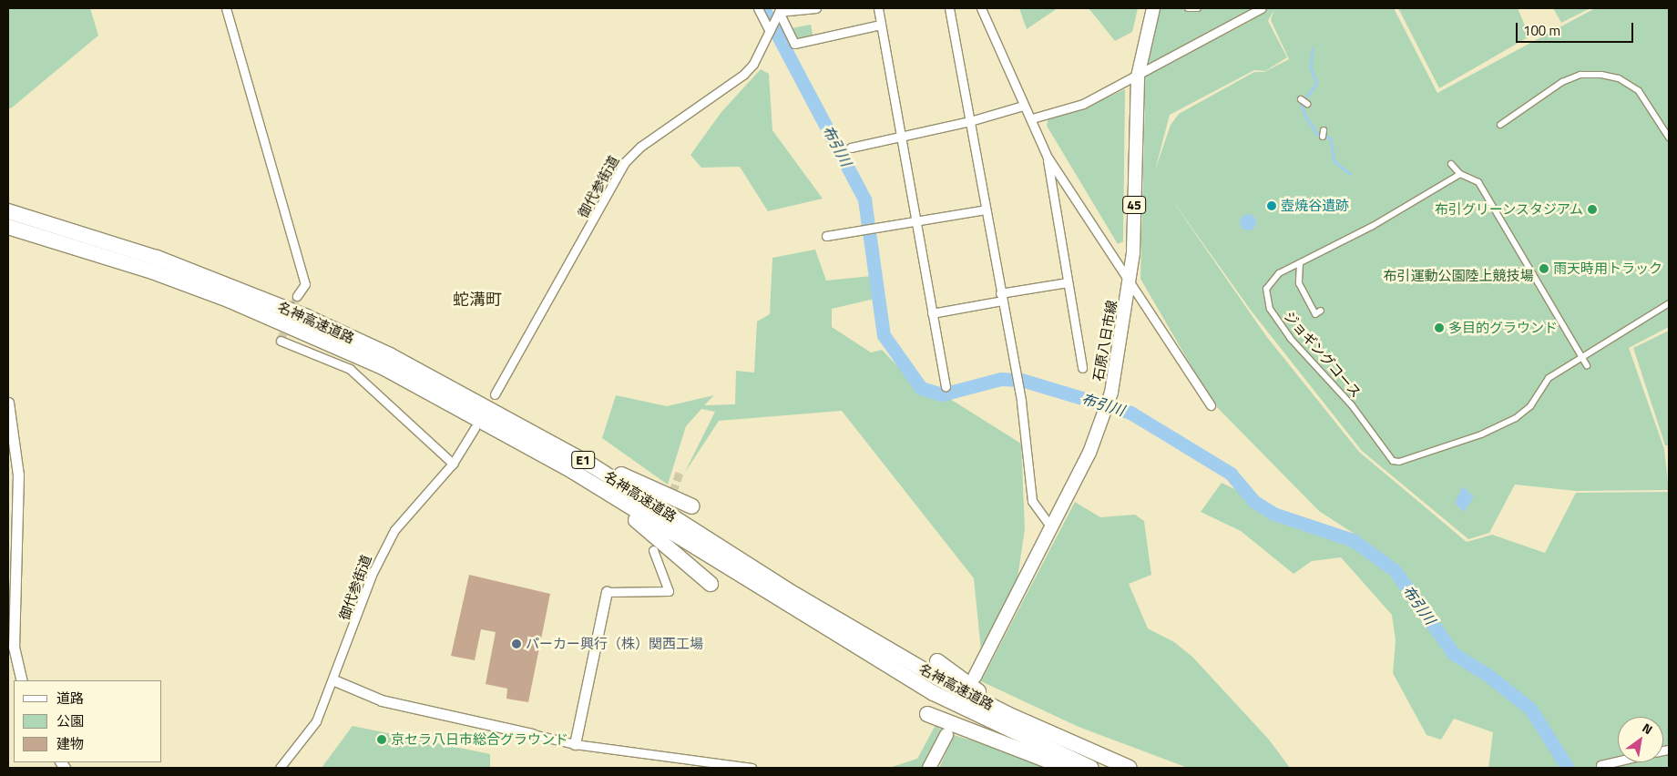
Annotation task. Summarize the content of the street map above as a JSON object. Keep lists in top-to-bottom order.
{
  "streets": {
    "highway": ["名神高速道路", "E1"],
    "main road": ["45", "石原八日市線"],
    "street": ["御代参街道", "ジョギングコース"]
  },
  "districts": ["蛇溝町"],
  "water": ["布引川"],
  "parks": ["布引運動公園陸上競技場"],
  "places": [
    "壺焼谷遺跡",
    "布引グリーンスタジアム",
    "雨天時用トラック",
    "多目的グラウンド",
    "パーカー興行（株）関西工場",
    "京セラ八日市総合グラウンド"
  ],
  "legend": ["道路", "公園", "建物"],
  "scale_bar": "100 m",
  "north": "top right"
}
